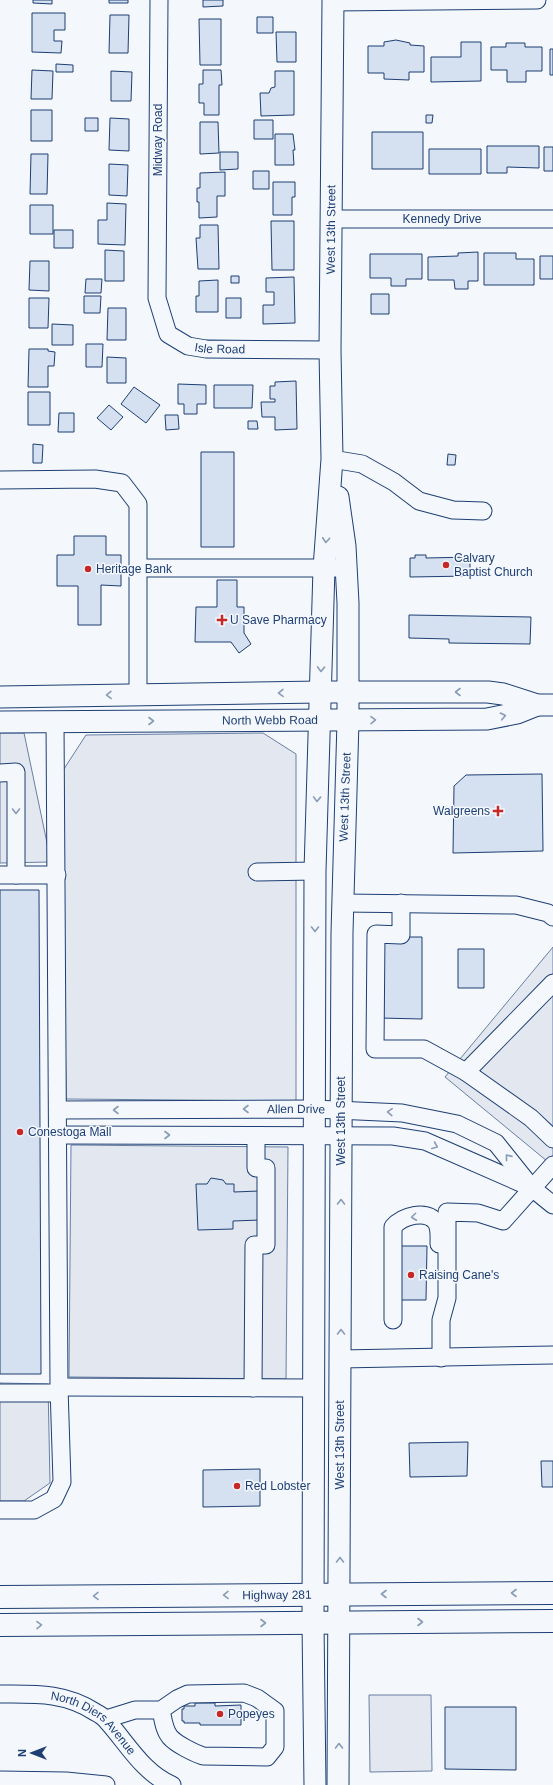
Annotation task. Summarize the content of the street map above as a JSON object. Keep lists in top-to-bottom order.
{
  "streets": {
    "highway": ["Highway 281"],
    "main road": ["West 13th Street", "North Webb Road"],
    "street": [
      "Midway Road",
      "Kennedy Drive",
      "Isle Road",
      "Allen Drive",
      "North Diers Avenue"
    ]
  },
  "crossings": [
    ["Midway Road", "Isle Road"],
    ["Kennedy Drive", "West 13th Street"],
    ["West 13th Street", "Isle Road"],
    ["West 13th Street", "North Webb Road"],
    ["West 13th Street", "Allen Drive"],
    ["West 13th Street", "Highway 281"]
  ],
  "places": {
    "other": [
      "Calvary Baptist Church",
      "Heritage Bank",
      "Conestoga Mall",
      "Raising Cane's",
      "Red Lobster",
      "Popeyes"
    ],
    "health": ["U Save Pharmacy", "Walgreens"]
  },
  "north": "left"
}
